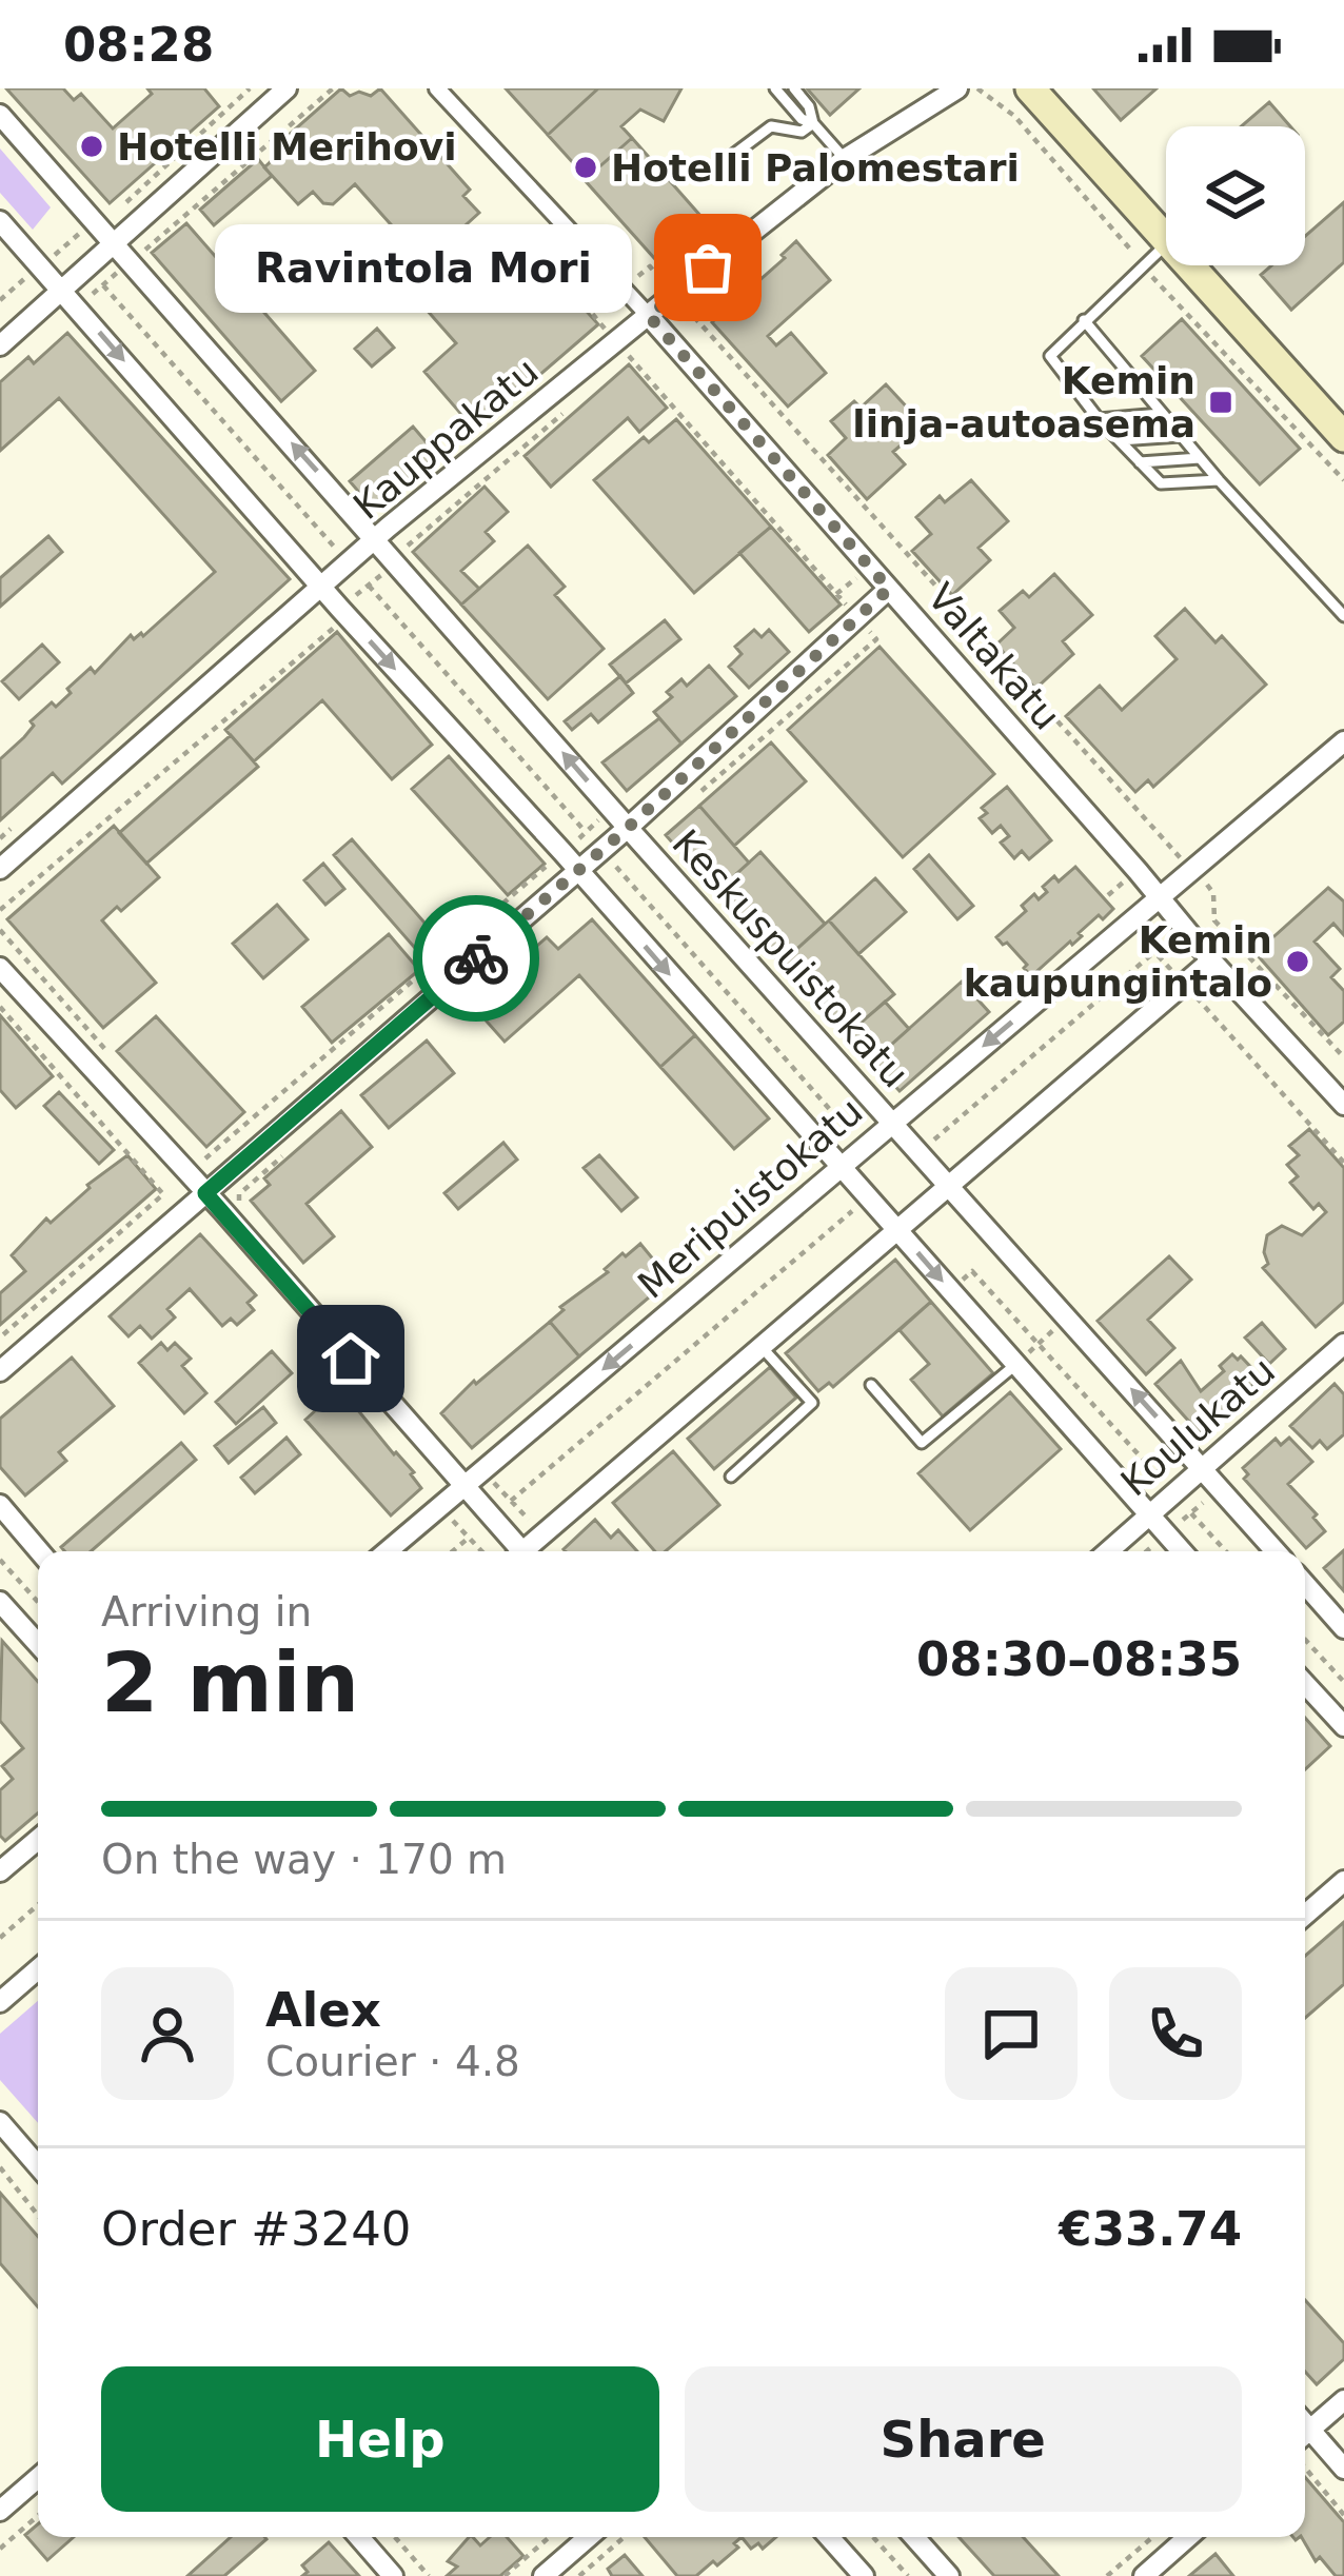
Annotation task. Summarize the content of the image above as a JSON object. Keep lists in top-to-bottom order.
{
  "streets": {
    "street": [
      "Kauppakatu",
      "Valtakatu",
      "Keskuspuistokatu",
      "Meripuistokatu",
      "Koulukatu"
    ]
  },
  "crossings": [
    ["Kauppakatu", "Valtakatu"],
    ["Kauppakatu", "Keskuspuistokatu"],
    ["Valtakatu", "Meripuistokatu"],
    ["Keskuspuistokatu", "Meripuistokatu"],
    ["Keskuspuistokatu", "Koulukatu"]
  ],
  "places": {
    "other": [
      "Hotelli Merihovi",
      "Hotelli Palomestari",
      "Ravintola Mori",
      "Kemin kaupungintalo"
    ],
    "transit": ["Kemin linja-autoasema"]
  },
  "page": {
    "status": "08:28",
    "bubble": "Ravintola Mori",
    "heading": ["2 min", "Arriving in", "08:30–08:35"],
    "panel": [
      "Alex",
      "Courier · 4.8",
      "Order #3240",
      "€33.74"
    ],
    "bar": "On the way · 170 m",
    "buttons": ["Help", "Share"]
  }
}
